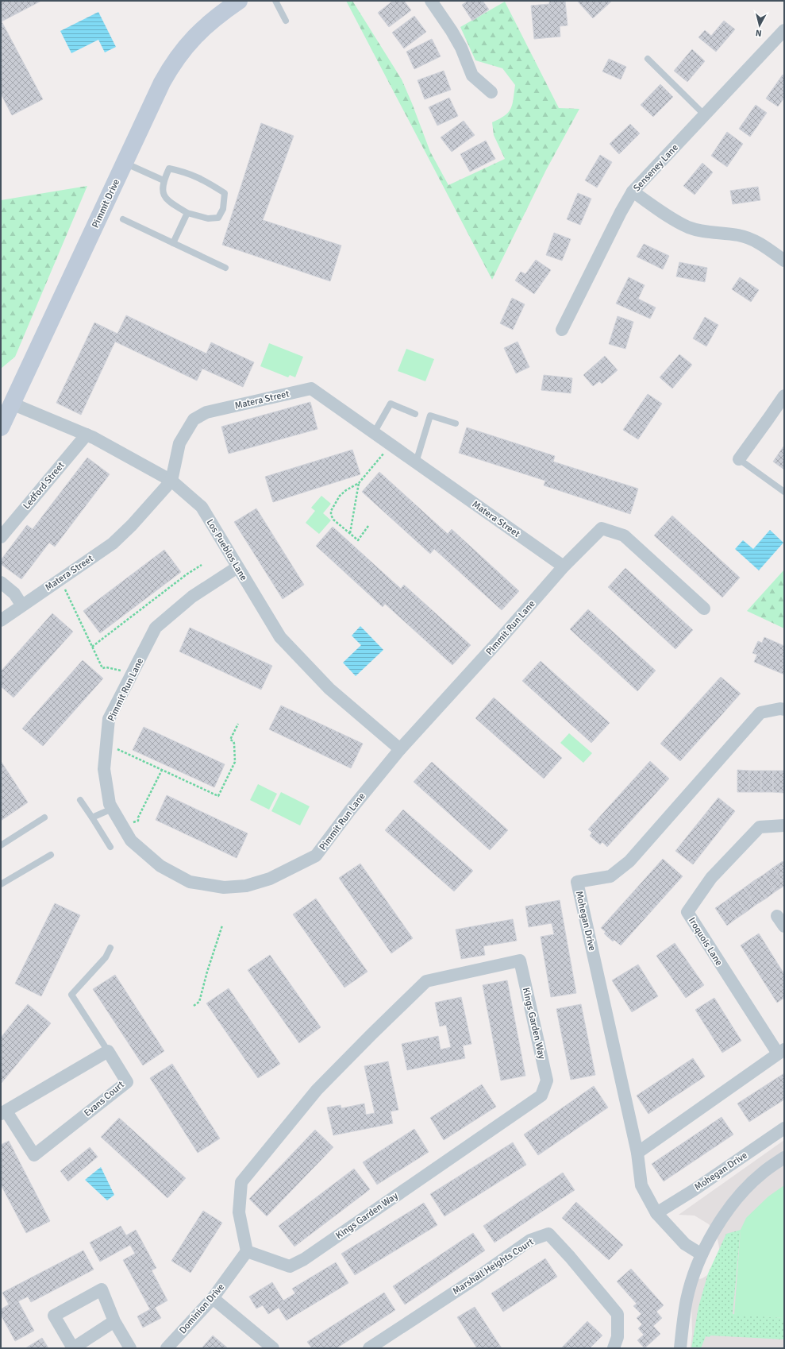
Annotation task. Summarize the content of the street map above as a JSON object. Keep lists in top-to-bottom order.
{
  "streets": {
    "street": [
      "Senseney Lane",
      "Pimmit Drive",
      "Matera Street",
      "Ledford Street",
      "Los Pueblos Lane",
      "Pimmit Run Lane",
      "Mohegan Drive",
      "Iroquois Lane",
      "Kings Garden Way",
      "Evans Court",
      "Marshall Heights Court",
      "Dominion Drive"
    ]
  },
  "crossings": [
    ["Pimmit Drive", "Los Pueblos Lane"],
    ["Matera Street", "Los Pueblos Lane"],
    ["Matera Street", "Pimmit Run Lane"],
    ["Ledford Street", "Los Pueblos Lane"],
    ["Los Pueblos Lane", "Pimmit Run Lane"],
    ["Mohegan Drive", "Iroquois Lane"],
    ["Kings Garden Way", "Dominion Drive"]
  ],
  "north": "bottom"
}
